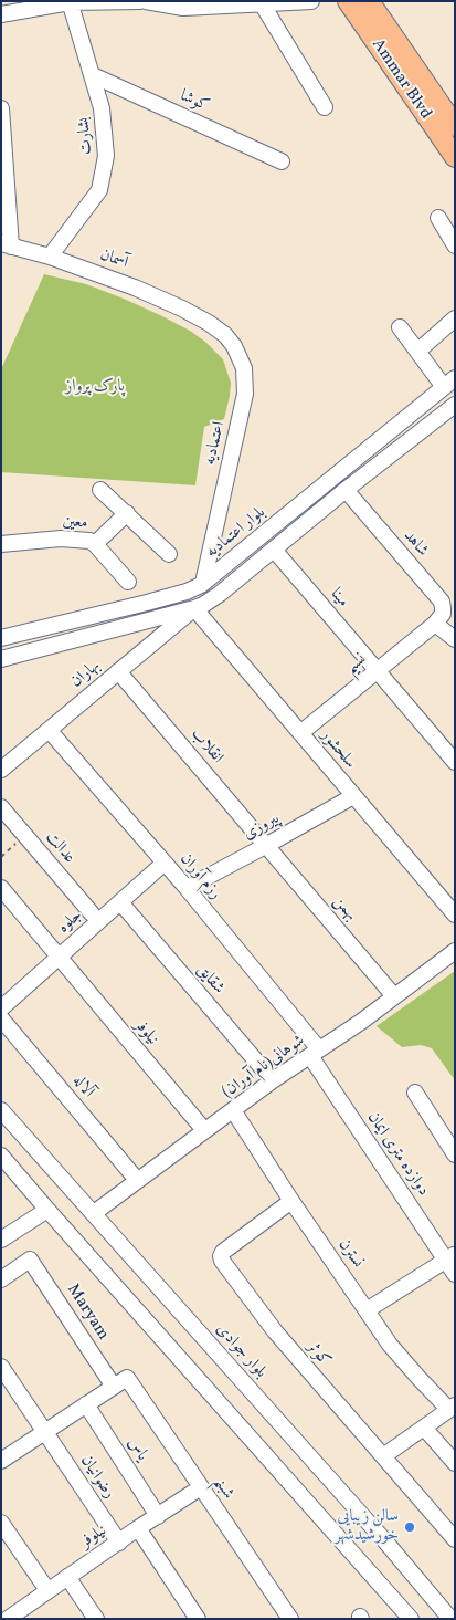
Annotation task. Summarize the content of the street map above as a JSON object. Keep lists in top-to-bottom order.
{
  "streets": {
    "main road": ["Ammar Blvd"],
    "street": [
      "کوشا",
      "بشارت",
      "آسمان",
      "اعتمادیه",
      "معین",
      "بلوار اعتمادیه",
      "شاهد",
      "مینا",
      "نسیم",
      "بهاران",
      "انقلاب",
      "سلحشور",
      "پیروزی",
      "عدالت",
      "رزم آوران",
      "بهمن",
      "جلوه",
      "شقایق",
      "نیلوفر",
      "شوهانی(نام آوران)",
      "آلاله",
      "دوازده متری ایمان",
      "نسترن",
      "Maryam",
      "بلوار جوادی",
      "کوثر",
      "یاس",
      "رضوانیان",
      "شبنم"
    ]
  },
  "crossings": [
    ["کوشا", "بشارت"],
    ["بشارت", "آسمان"],
    ["آسمان", "اعتمادیه"],
    ["اعتمادیه", "بلوار اعتمادیه"],
    ["شاهد", "نسیم"],
    ["مینا", "نسیم"],
    ["نسیم", "سلحشور"],
    ["بهاران", "انقلاب"],
    ["بهاران", "سلحشور"],
    ["بهاران", "رزم آوران"],
    ["انقلاب", "پیروزی"],
    ["انقلاب", "بهمن"],
    ["سلحشور", "پیروزی"],
    ["پیروزی", "رزم آوران"],
    ["پیروزی", "بهمن"],
    ["رزم آوران", "جلوه"],
    ["رزم آوران", "شوهانی(نام آوران)"],
    ["رزم آوران", "دوازده متری ایمان"],
    ["بهمن", "شوهانی(نام آوران)"],
    ["جلوه", "شقایق"],
    ["جلوه", "نیلوفر"],
    ["شقایق", "شوهانی(نام آوران)"],
    ["نیلوفر", "شوهانی(نام آوران)"],
    ["نیلوفر", "یاس"],
    ["نیلوفر", "رضوانیان"],
    ["نیلوفر", "شبنم"],
    ["شوهانی(نام آوران)", "آلاله"],
    ["شوهانی(نام آوران)", "دوازده متری ایمان"],
    ["شوهانی(نام آوران)", "نسترن"],
    ["شوهانی(نام آوران)", "بلوار جوادی"],
    ["نسترن", "کوثر"],
    ["Maryam", "شبنم"]
  ],
  "parks": ["پارک پرواز"],
  "places": ["سالن زیبایی خورشیدشهر"]
}
